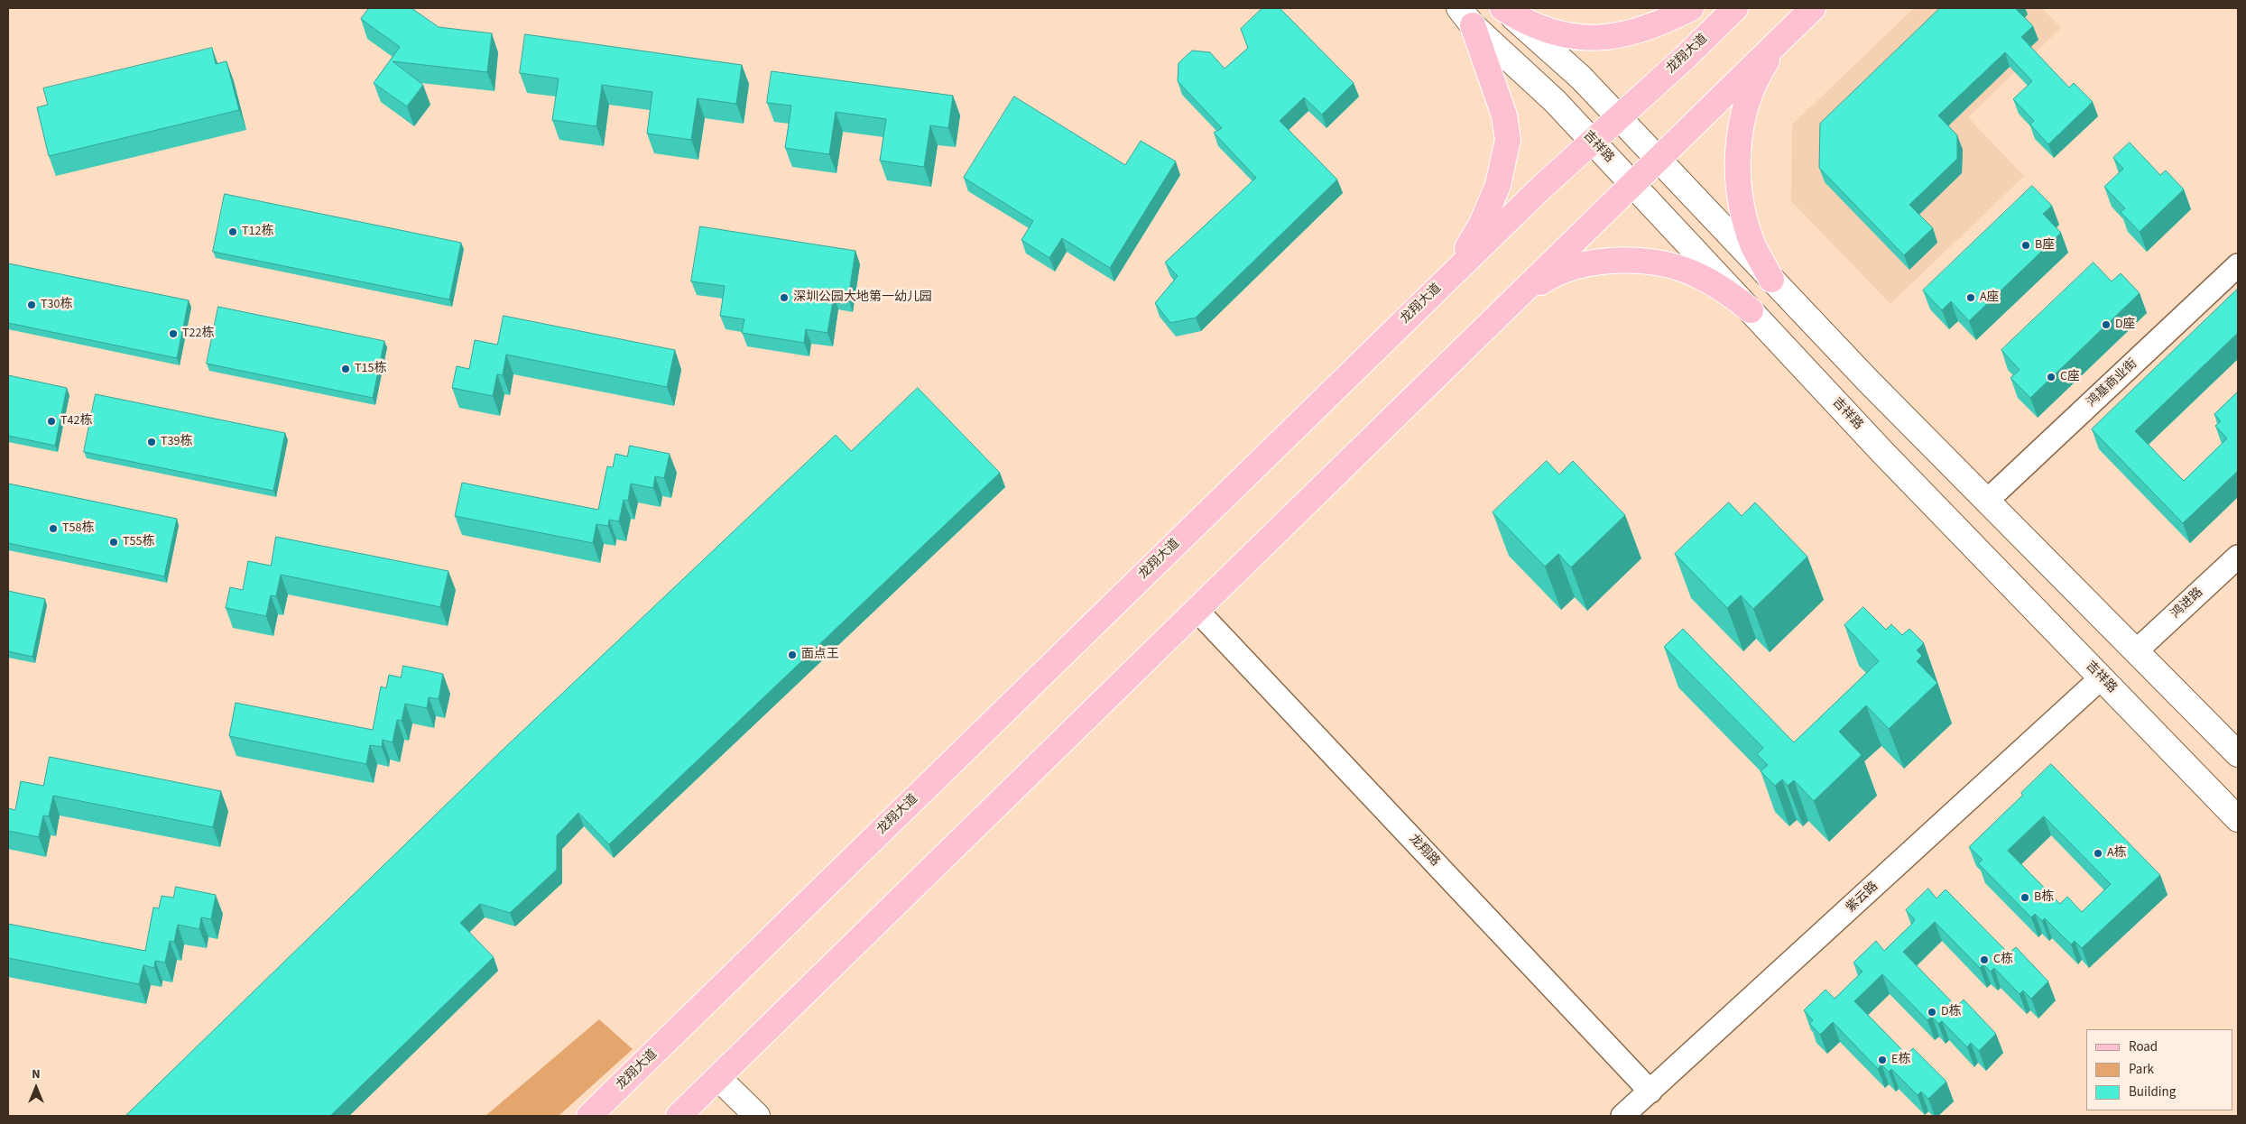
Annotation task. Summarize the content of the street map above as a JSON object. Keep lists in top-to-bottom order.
{
  "streets": {
    "main road": ["龙翔大道", "吉祥路"],
    "street": [
      "鸿基商业街",
      "鸿进路",
      "龙翔路",
      "紫云路"
    ]
  },
  "crossings": [
    ["龙翔大道", "吉祥路"],
    ["吉祥路", "紫云路"],
    ["龙翔路", "紫云路"]
  ],
  "places": [
    "T12栋",
    "B座",
    "深圳公园大地第一幼儿园",
    "A座",
    "T30栋",
    "D座",
    "T22栋",
    "T15栋",
    "C座",
    "T42栋",
    "T39栋",
    "T58栋",
    "T55栋",
    "面点王",
    "A栋",
    "B栋",
    "C栋",
    "D栋",
    "E栋"
  ],
  "legend": ["Road", "Park", "Building"],
  "north": "top"
}
